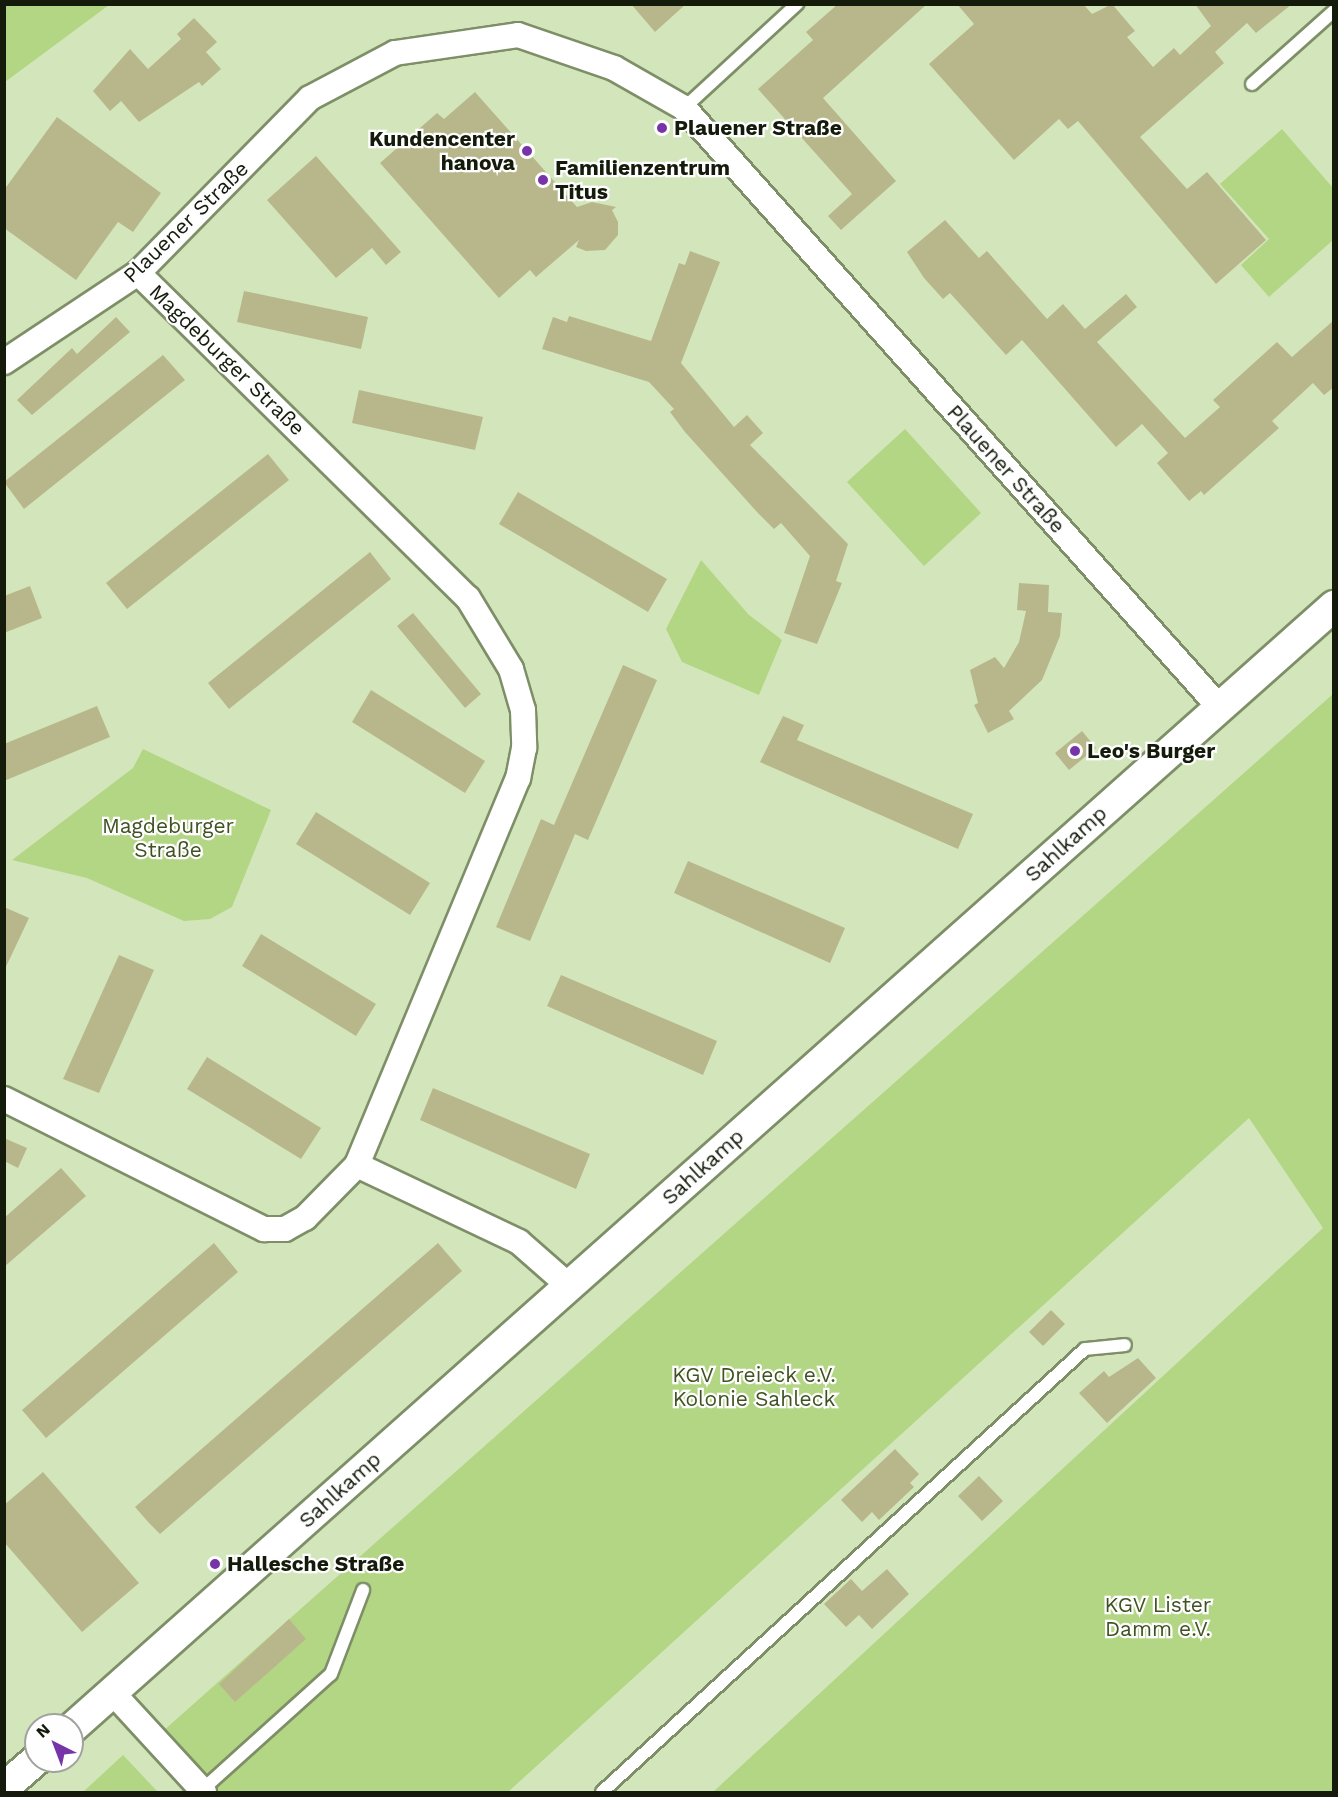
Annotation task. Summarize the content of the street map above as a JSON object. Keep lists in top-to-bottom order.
{
  "streets": {
    "street": ["Plauener Straße", "Magdeburger Straße", "Sahlkamp"]
  },
  "crossings": [
    ["Plauener Straße", "Magdeburger Straße"],
    ["Plauener Straße", "Sahlkamp"]
  ],
  "parks": ["Magdeburger Straße", "KGV Dreieck e.V. Kolonie Sahleck", "KGV Lister Damm e.V."],
  "places": [
    "Plauener Straße",
    "Kundencenter hanova",
    "Familienzentrum Titus",
    "Leo's Burger",
    "Hallesche Straße"
  ],
  "north": "top left"
}
